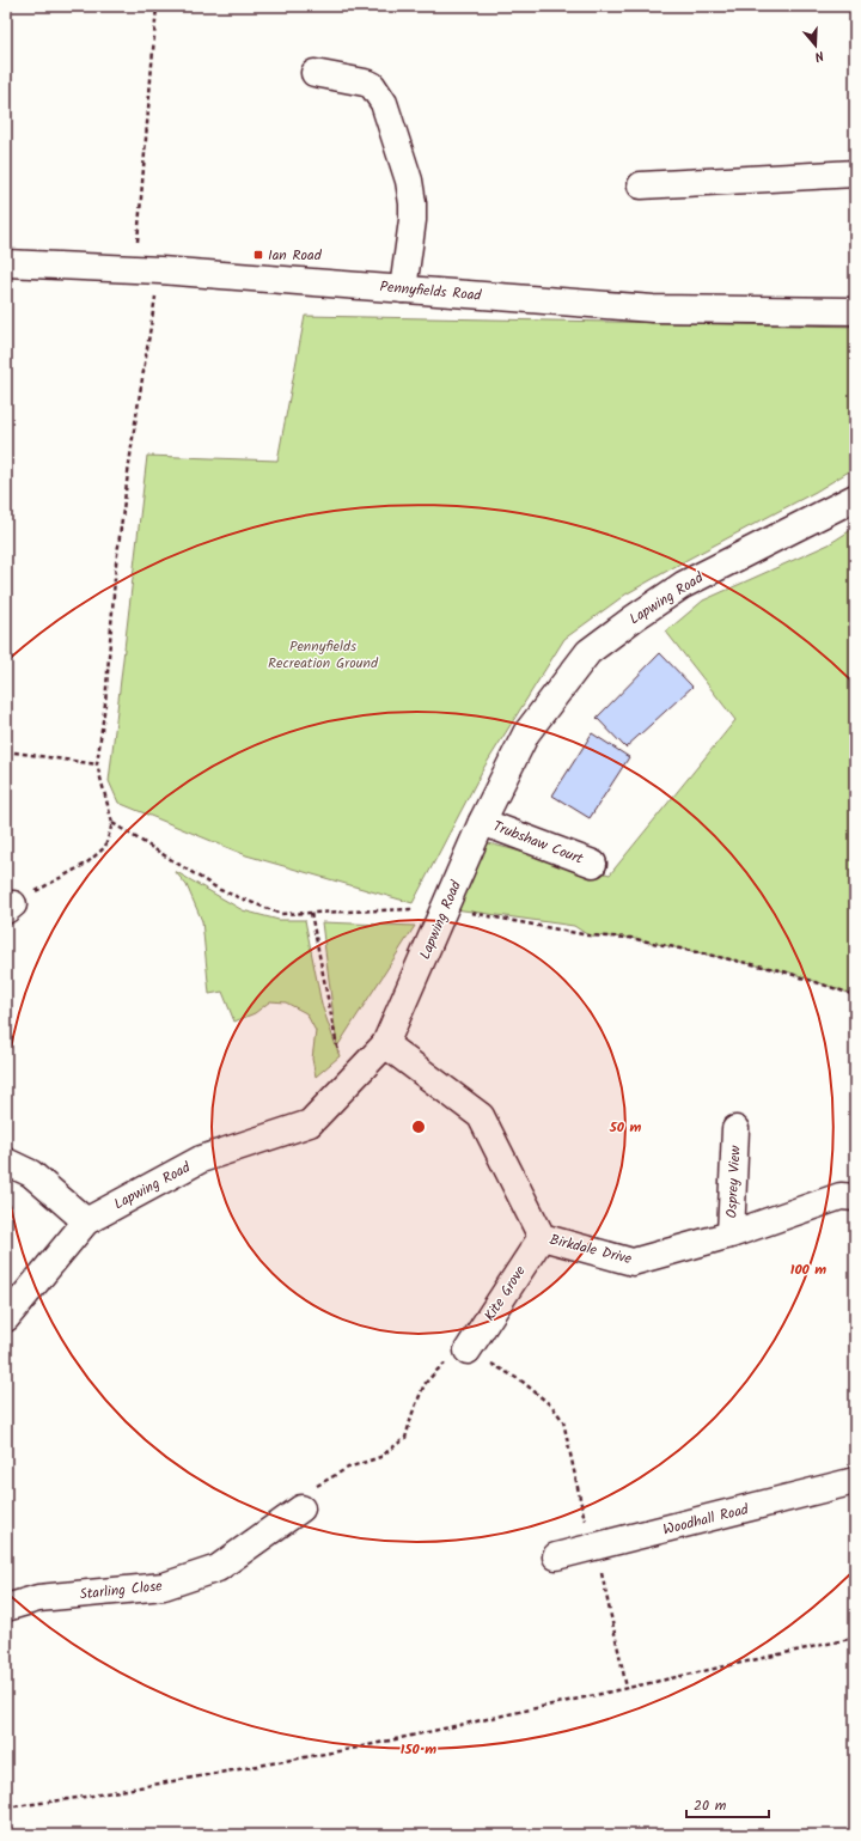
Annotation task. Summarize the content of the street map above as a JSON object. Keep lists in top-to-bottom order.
{
  "streets": {
    "street": [
      "Pennyfields Road",
      "Lapwing Road",
      "Trubshaw Court",
      "Osprey View",
      "Birkdale Drive",
      "Kite Grove",
      "Woodhall Road",
      "Starling Close"
    ]
  },
  "crossings": [
    ["Lapwing Road", "Trubshaw Court"],
    ["Lapwing Road", "Birkdale Drive"],
    ["Osprey View", "Birkdale Drive"],
    ["Birkdale Drive", "Kite Grove"]
  ],
  "parks": ["Pennyfields Recreation Ground"],
  "places": {
    "transit": ["Ian Road"]
  },
  "scale_bar": "20 m",
  "north": "bottom",
  "rings": ["50 m", "100 m", "150 m"]
}
